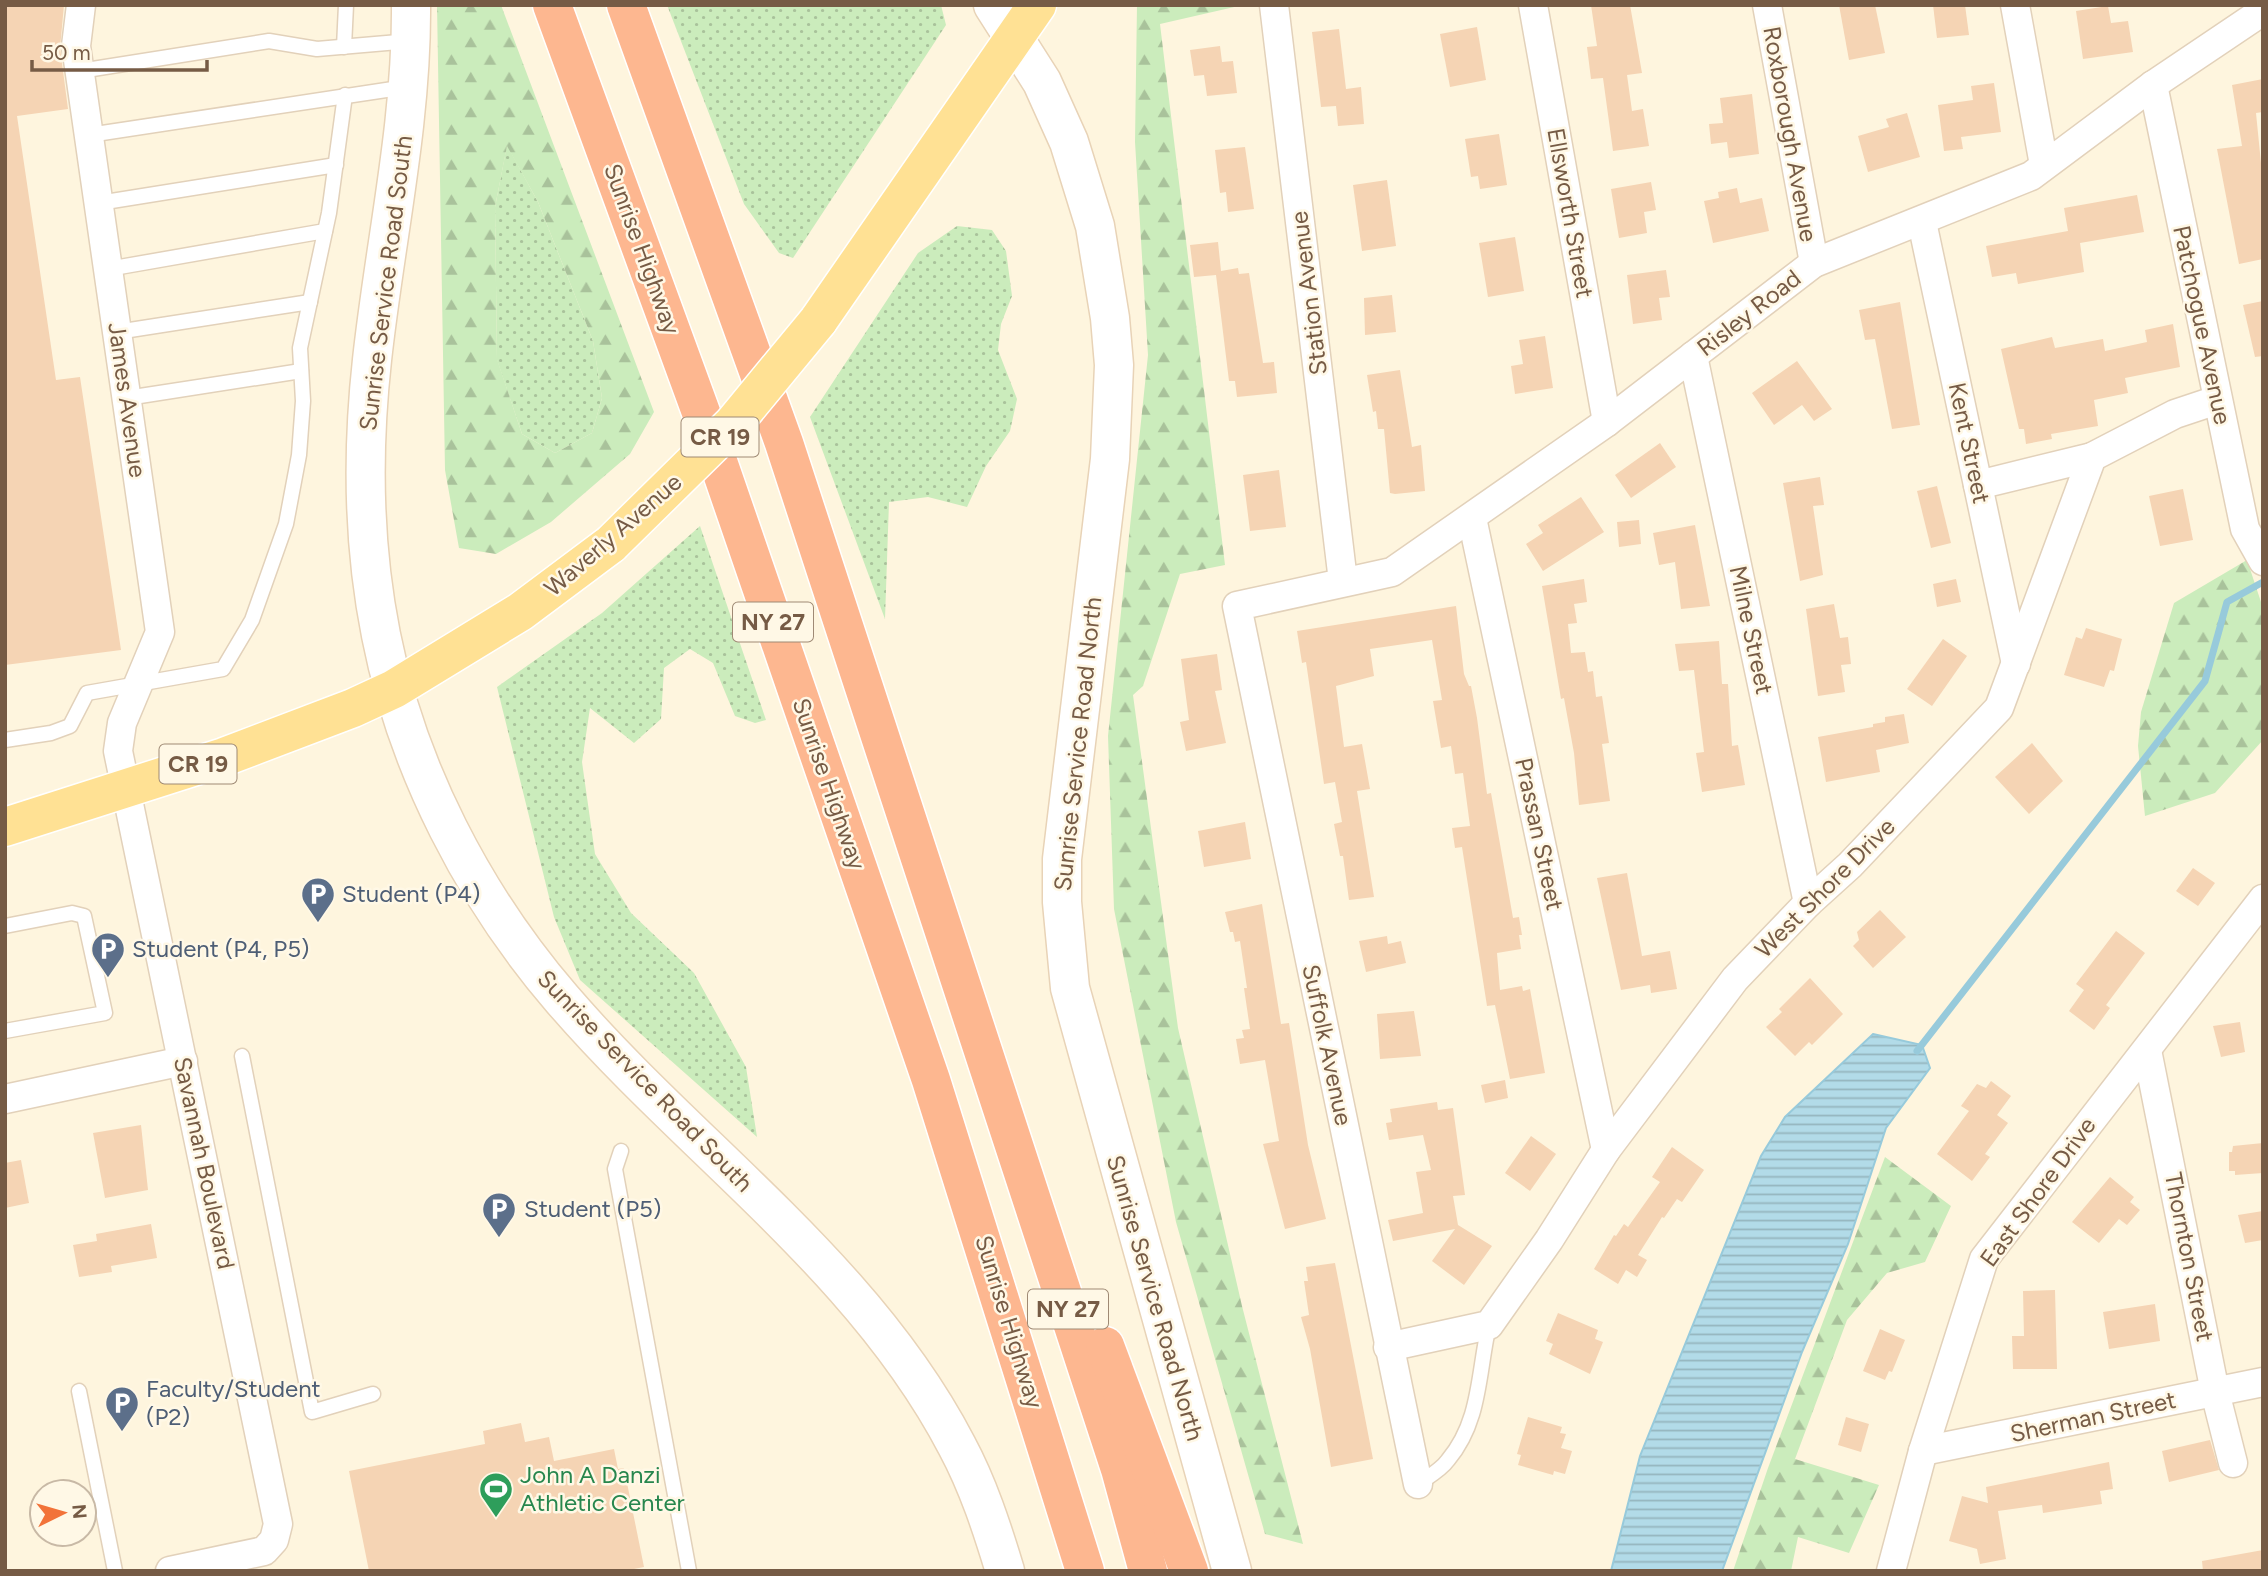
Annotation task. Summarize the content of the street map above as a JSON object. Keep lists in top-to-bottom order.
{
  "streets": {
    "highway": ["Sunrise Highway", "NY 27"],
    "main road": [
      "Sunrise Service Road South",
      "CR 19",
      "Waverly Avenue",
      "Sunrise Service Road North"
    ],
    "street": [
      "Roxborough Avenue",
      "Ellsworth Street",
      "Station Avenue",
      "Risley Road",
      "Patchogue Avenue",
      "James Avenue",
      "Kent Street",
      "Milne Street",
      "Prassan Street",
      "West Shore Drive",
      "Suffolk Avenue",
      "Savannah Boulevard",
      "East Shore Drive",
      "Thornton Street",
      "Sherman Street"
    ]
  },
  "crossings": [
    ["Roxborough Avenue", "Risley Road"],
    ["Ellsworth Street", "Risley Road"],
    ["Sunrise Service Road South", "Waverly Avenue"],
    ["Station Avenue", "Risley Road"],
    ["Risley Road", "Patchogue Avenue"],
    ["Risley Road", "Kent Street"],
    ["Risley Road", "Milne Street"],
    ["Risley Road", "Prassan Street"],
    ["Risley Road", "Suffolk Avenue"],
    ["James Avenue", "Waverly Avenue"],
    ["James Avenue", "Savannah Boulevard"],
    ["Kent Street", "West Shore Drive"],
    ["Waverly Avenue", "Sunrise Service Road North"],
    ["Waverly Avenue", "Savannah Boulevard"],
    ["Milne Street", "West Shore Drive"],
    ["Prassan Street", "West Shore Drive"],
    ["East Shore Drive", "Thornton Street"],
    ["East Shore Drive", "Sherman Street"],
    ["Thornton Street", "Sherman Street"]
  ],
  "places": {
    "parking": [
      "Student (P4)",
      "Student (P4, P5)",
      "Student (P5)",
      "Faculty/Student (P2)"
    ],
    "sports": ["John A Danzi Athletic Center"]
  },
  "scale_bar": "50 m",
  "north": "right"
}
